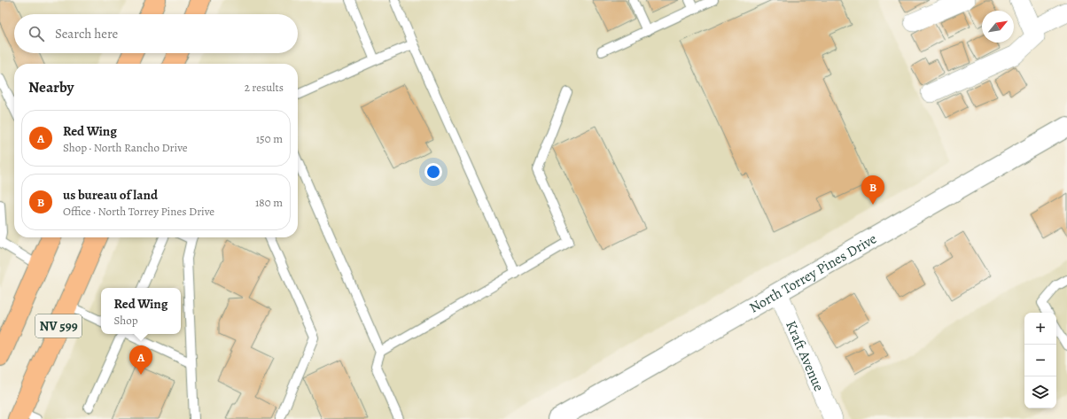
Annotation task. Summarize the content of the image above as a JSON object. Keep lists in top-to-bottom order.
{
  "streets": {
    "main road": ["NV 599"],
    "street": ["North Torrey Pines Drive", "Kraft Avenue"]
  },
  "crossings": [
    ["North Torrey Pines Drive", "Kraft Avenue"]
  ],
  "north": "top right",
  "page": {
    "search": "Search here",
    "heading": ["Nearby", "2 results"],
    "list": [
      {
        "mark": "A",
        "name": "Red Wing",
        "note": "Shop · North Rancho Drive",
        "value": "150 m"
      },
      {
        "mark": "B",
        "name": "us bureau of land",
        "note": "Office · North Torrey Pines Drive",
        "value": "180 m"
      }
    ],
    "pins": ["B", "A"],
    "popup": ["Red Wing", "Shop"],
    "map_buttons": ["+", "−"]
  }
}
